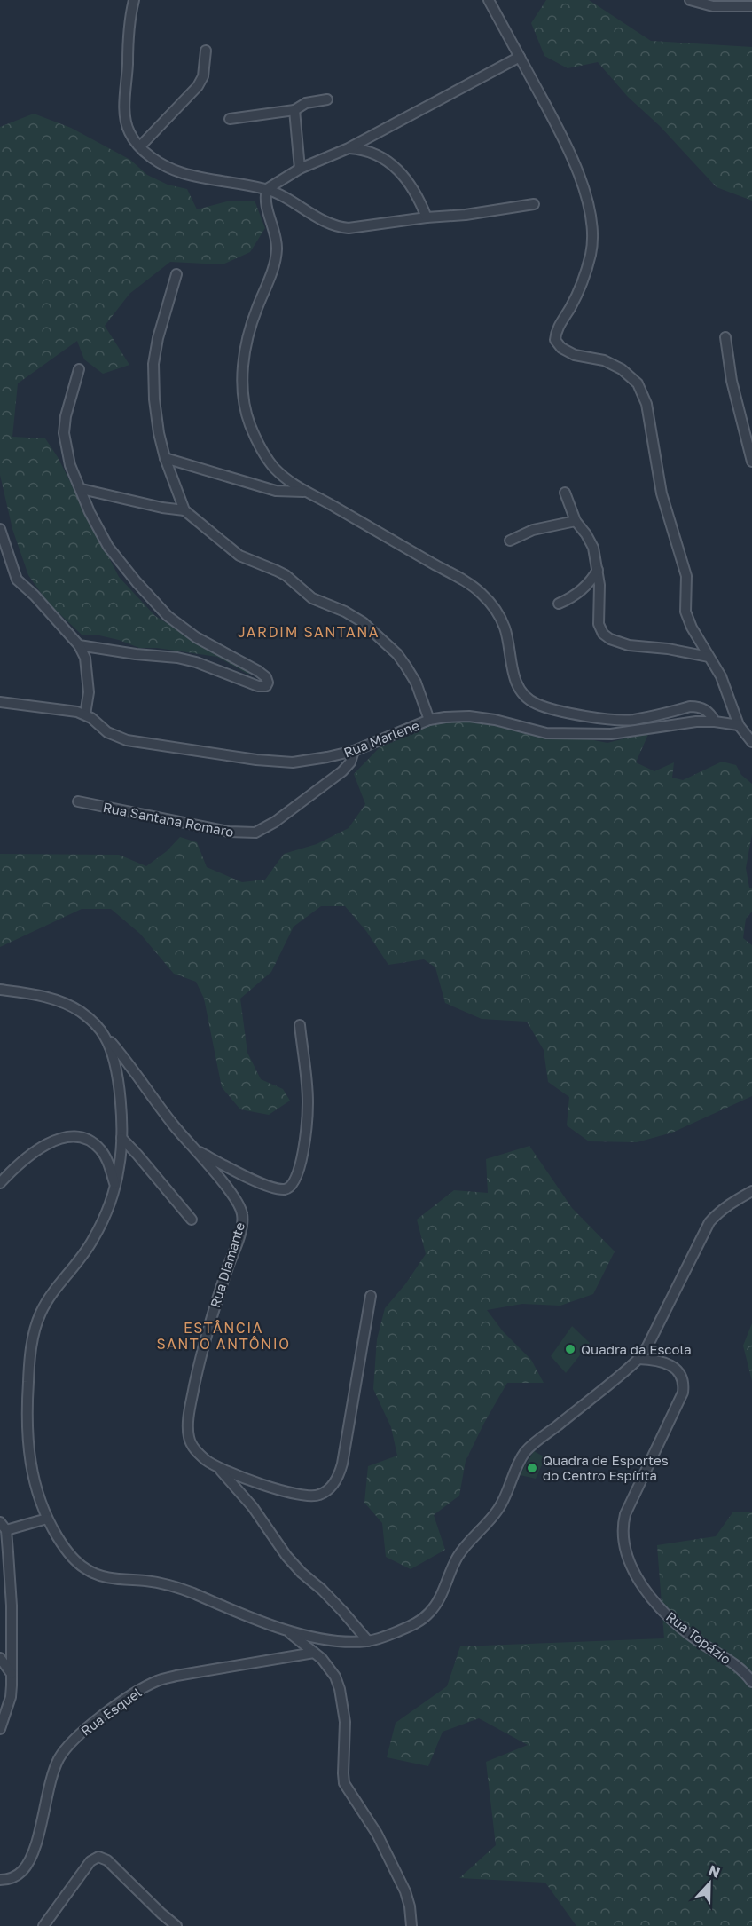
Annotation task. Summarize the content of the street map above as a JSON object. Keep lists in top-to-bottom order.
{
  "streets": {
    "street": [
      "Rua Marlene",
      "Rua Santana Romaro",
      "Rua Diamante",
      "Rua Topázio",
      "Rua Esquel"
    ]
  },
  "crossings": [
    ["Rua Marlene", "Rua Santana Romaro"]
  ],
  "districts": ["JARDIM SANTANA", "ESTÂNCIA SANTO ANTÔNIO"],
  "places": ["Quadra da Escola", "Quadra de Esportes do Centro Espírita"],
  "north": "top"
}
